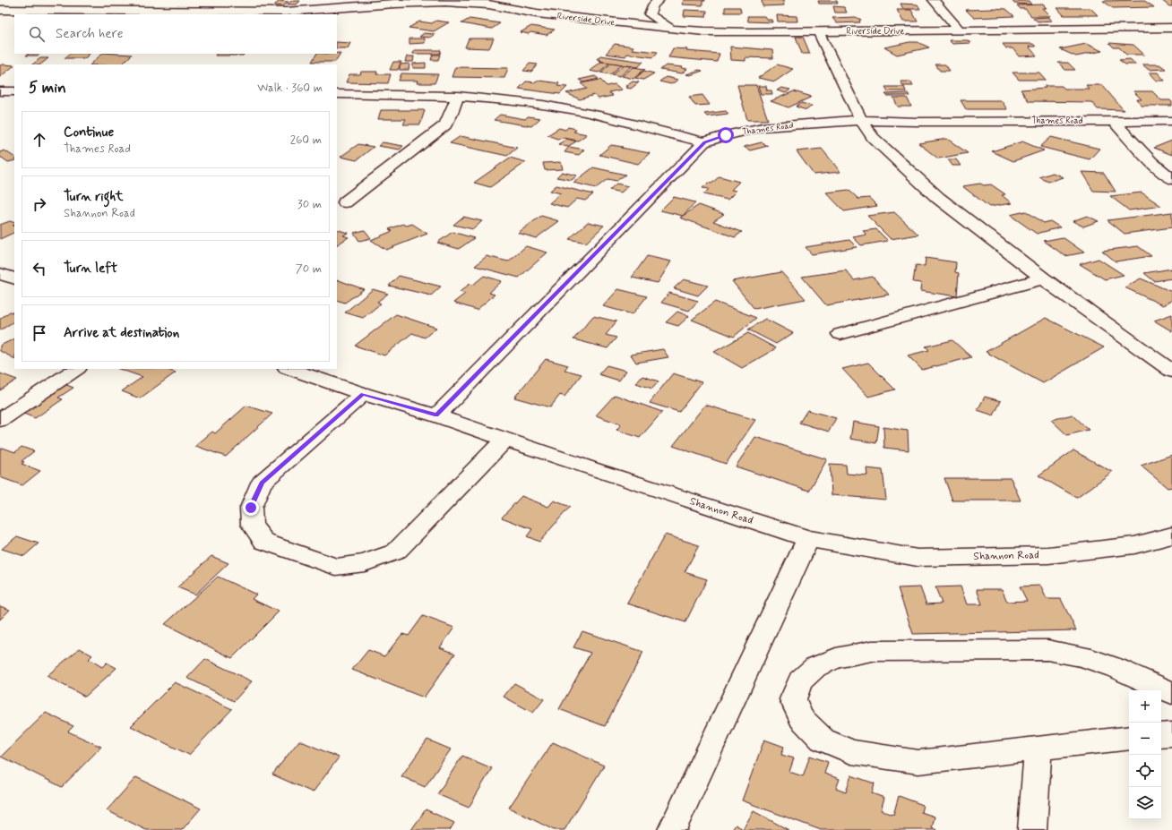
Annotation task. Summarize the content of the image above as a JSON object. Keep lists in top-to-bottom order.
{
  "streets": {
    "street": ["Riverside Drive", "Thames Road", "Shannon Road"]
  },
  "crossings": [
    ["Thames Road", "Shannon Road"]
  ],
  "page": {
    "search": "Search here",
    "heading": ["5 min", "Walk · 360 m"],
    "list": [
      ["Continue", "Thames Road", "260 m"],
      ["Turn right", "Shannon Road", "30 m"],
      ["Turn left", "70 m"],
      "Arrive at destination"
    ],
    "map_buttons": ["+", "−"]
  }
}
